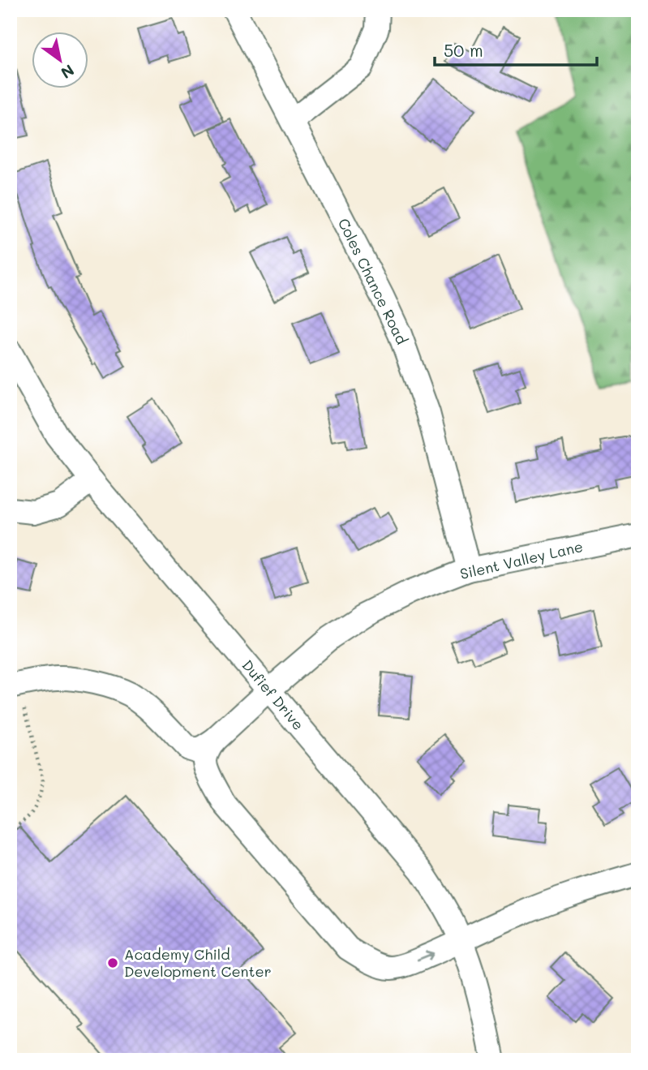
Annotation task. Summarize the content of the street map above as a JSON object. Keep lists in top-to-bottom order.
{
  "streets": {
    "street": ["Coles Chance Road", "Silent Valley Lane", "Dufief Drive"]
  },
  "crossings": [
    ["Coles Chance Road", "Silent Valley Lane"],
    ["Silent Valley Lane", "Dufief Drive"]
  ],
  "places": ["Academy Child Development Center"],
  "scale_bar": "50 m",
  "north": "bottom right"
}
